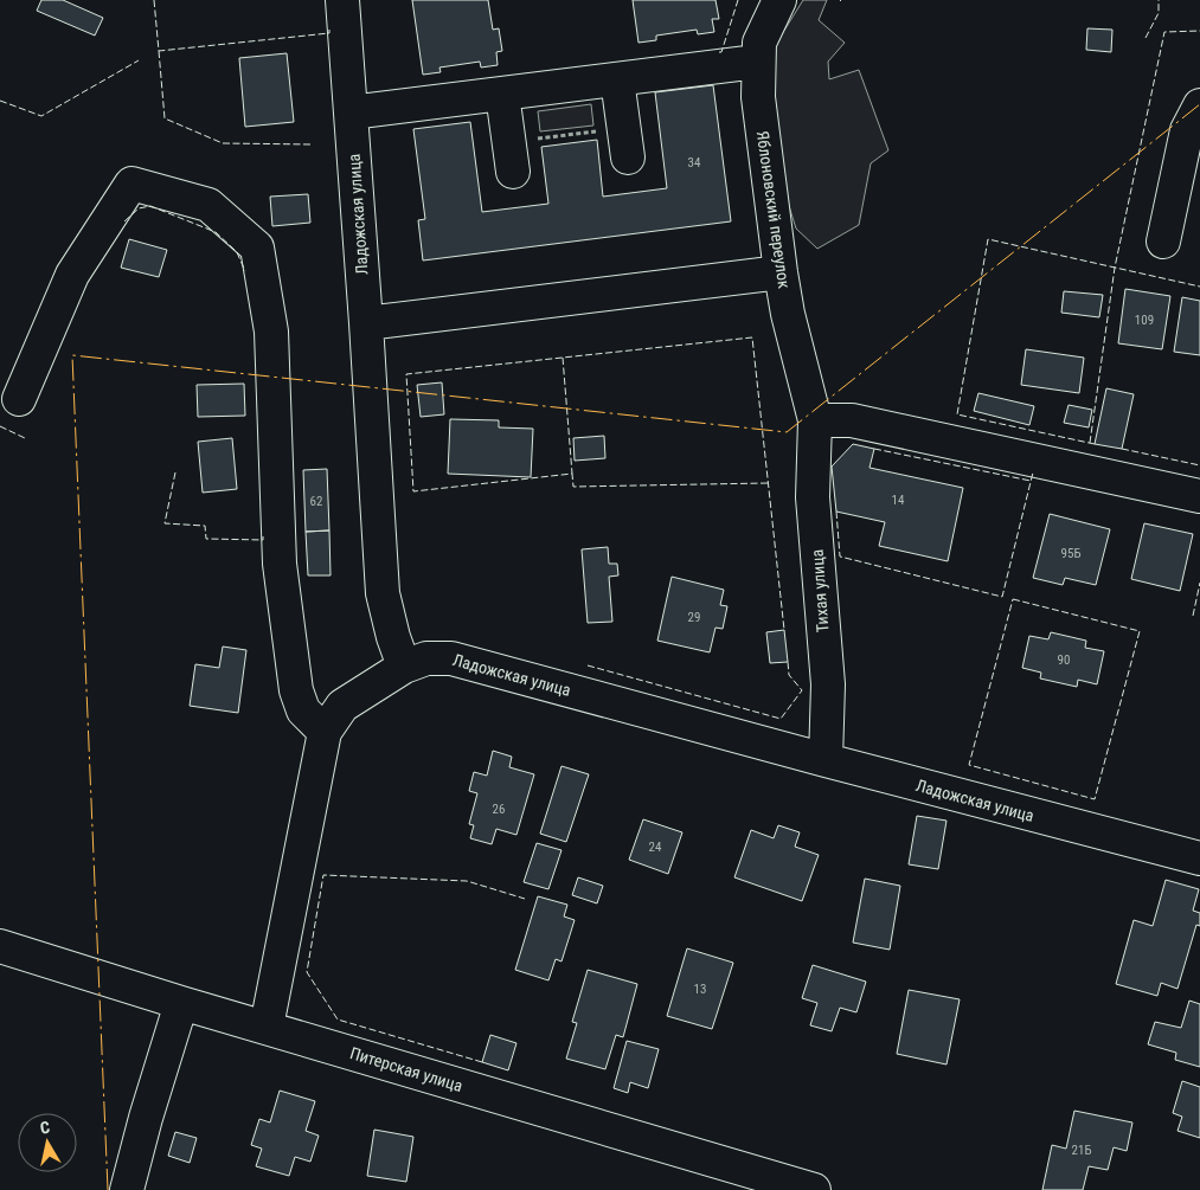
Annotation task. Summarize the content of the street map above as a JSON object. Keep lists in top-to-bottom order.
{
  "streets": {
    "street": [
      "Яблоновский переулок",
      "Ладожская улица",
      "Тихая улица",
      "Питерская улица"
    ]
  },
  "crossings": [
    ["Яблоновский переулок", "Тихая улица"],
    ["Ладожская улица", "Тихая улица"]
  ],
  "house_numbers": [
    "34",
    "109",
    "14",
    "62",
    "95Б",
    "29",
    "90",
    "26",
    "24",
    "13",
    "21Б"
  ],
  "north": "top"
}
